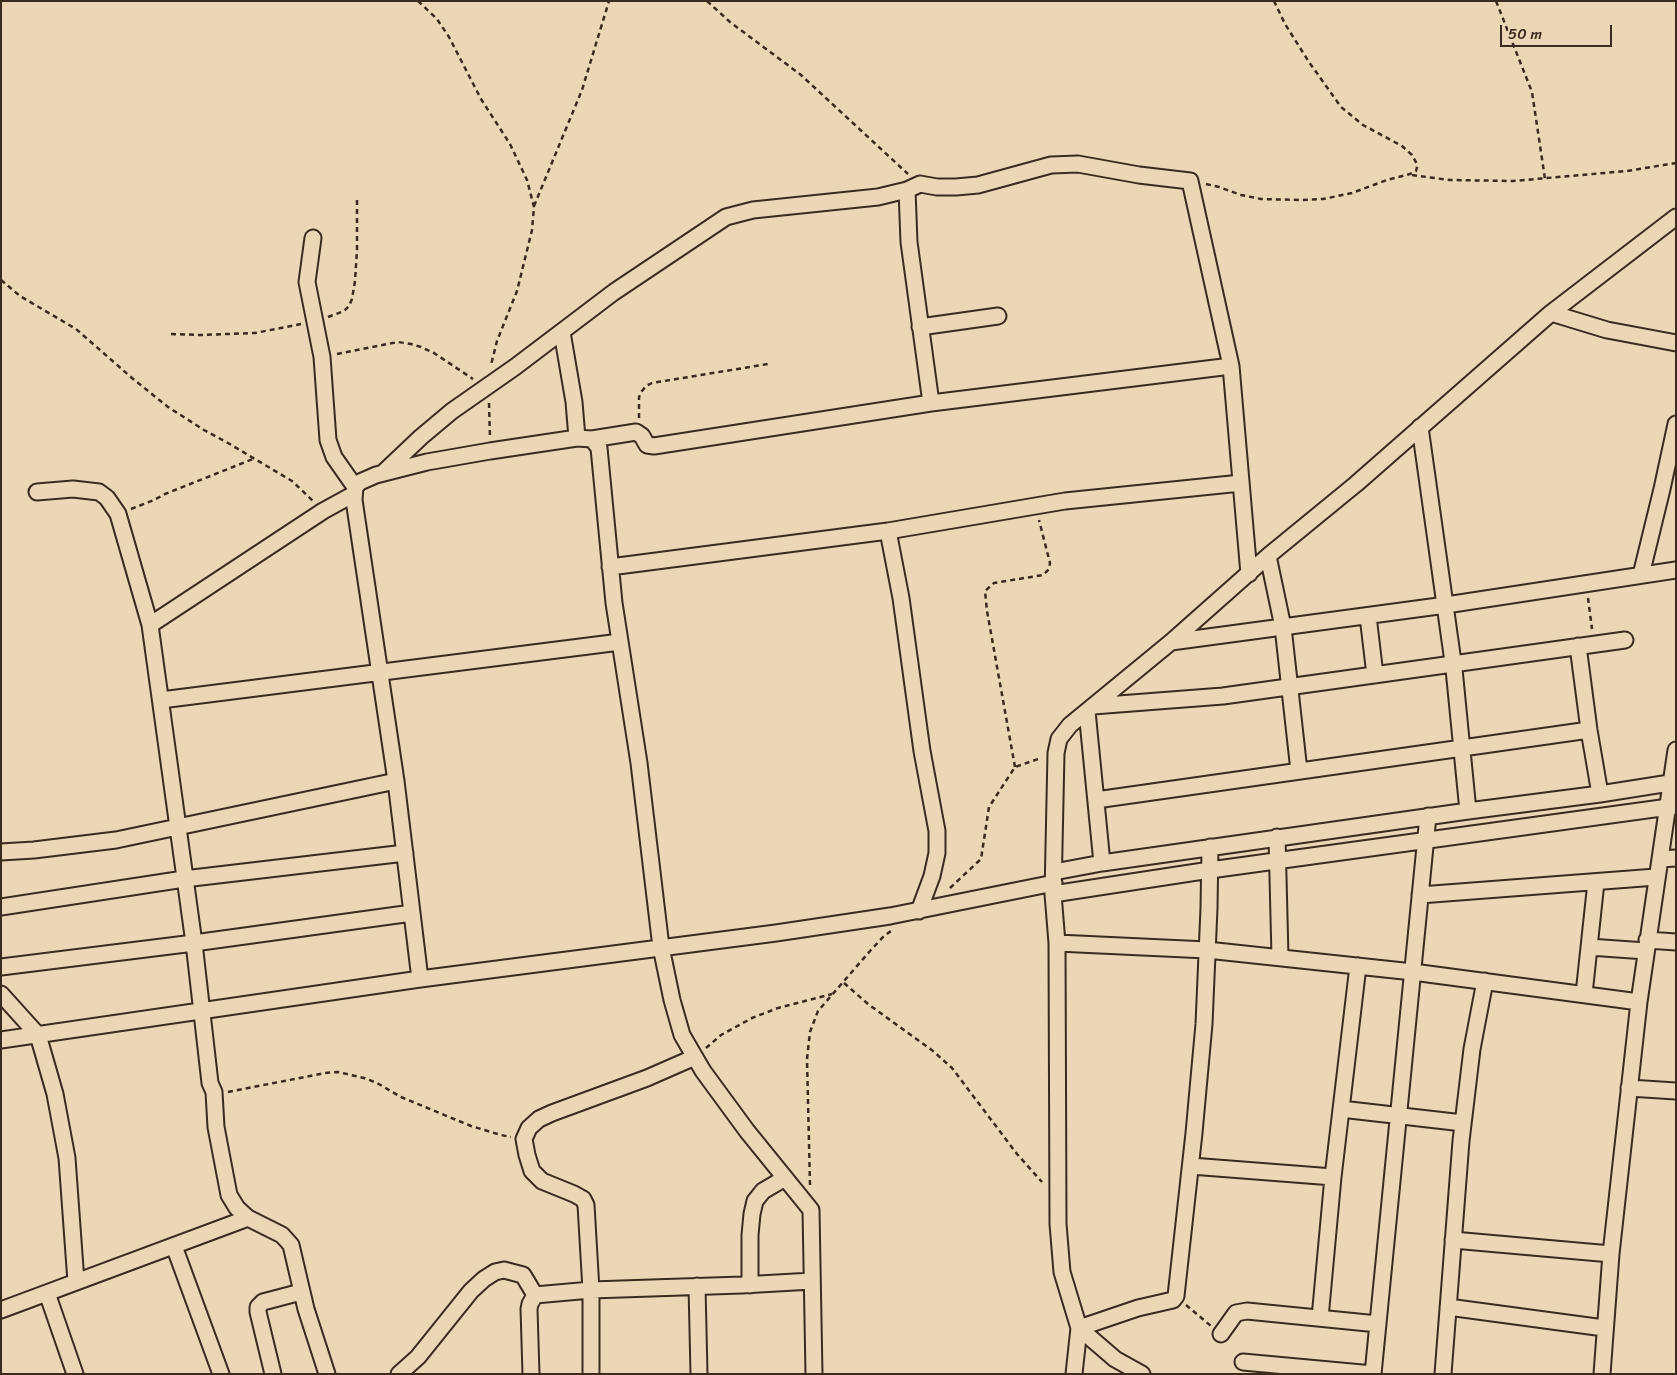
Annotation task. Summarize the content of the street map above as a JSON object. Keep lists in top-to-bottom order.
{
  "scale_bar": "50 m"
}
